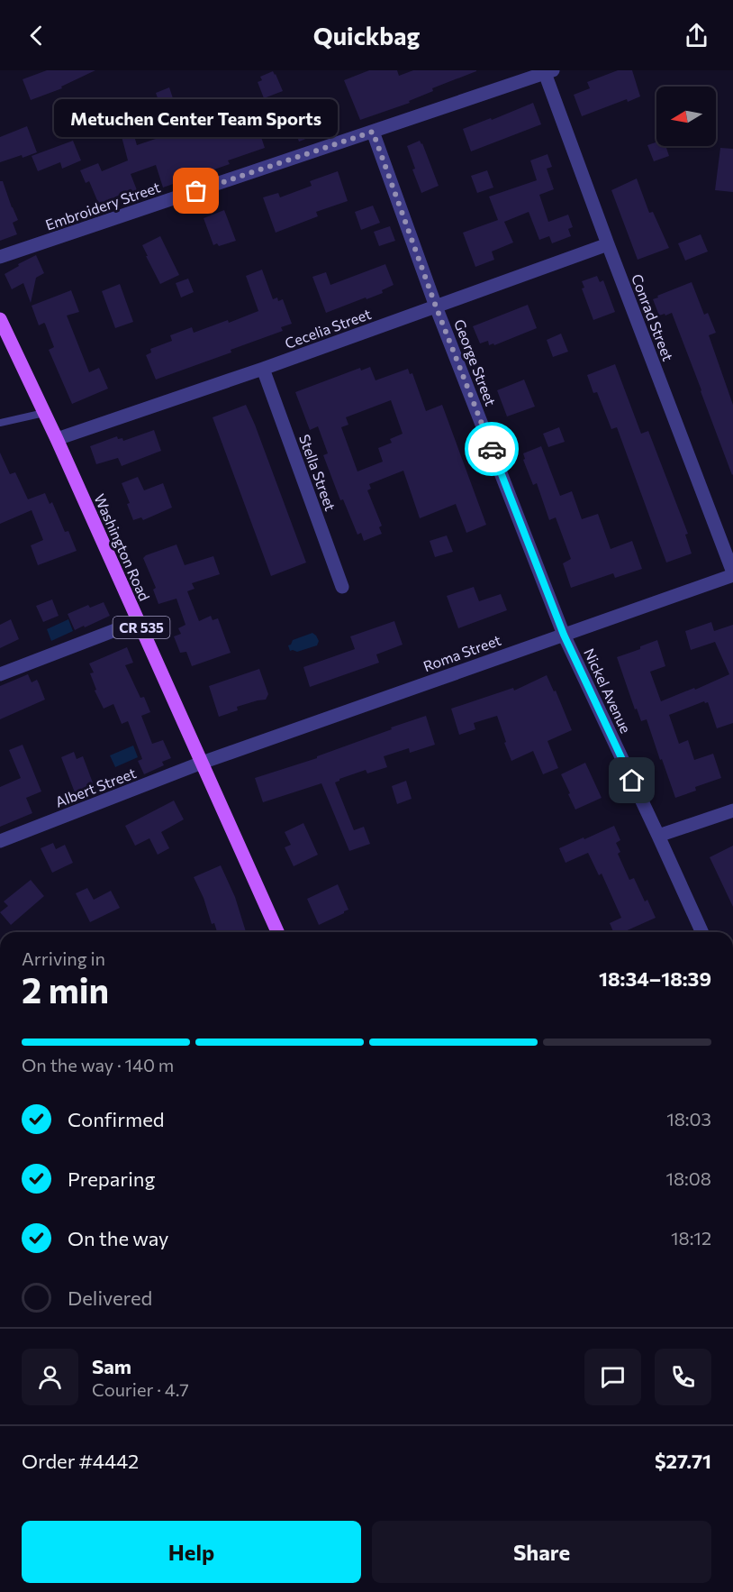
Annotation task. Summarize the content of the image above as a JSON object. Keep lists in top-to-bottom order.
{
  "streets": {
    "main road": ["Washington Road", "CR 535"],
    "street": [
      "Embroidery Street",
      "Conrad Street",
      "Cecelia Street",
      "George Street",
      "Stella Street",
      "Roma Street",
      "Nickel Avenue",
      "Albert Street"
    ]
  },
  "crossings": [
    ["Embroidery Street", "Conrad Street"],
    ["Embroidery Street", "George Street"],
    ["Conrad Street", "Cecelia Street"],
    ["Conrad Street", "Roma Street"],
    ["Cecelia Street", "George Street"],
    ["Cecelia Street", "Stella Street"],
    ["Cecelia Street", "Washington Road"],
    ["George Street", "Roma Street"],
    ["George Street", "Nickel Avenue"],
    ["Washington Road", "Roma Street"],
    ["Washington Road", "Albert Street"],
    ["Roma Street", "Nickel Avenue"],
    ["Roma Street", "Albert Street"]
  ],
  "places": ["Metuchen Center Team Sports"],
  "north": "left",
  "page": {
    "header": "Quickbag",
    "bubble": "Metuchen Center Team Sports",
    "heading": ["2 min", "Arriving in", "18:34–18:39"],
    "panel": [
      "Sam",
      "Courier · 4.7",
      "Order #4442",
      "$27.71"
    ],
    "bar": "On the way · 140 m",
    "list": [
      ["Confirmed", "18:03"],
      ["Preparing", "18:08"],
      ["On the way", "18:12"],
      "Delivered"
    ],
    "buttons": ["Help", "Share"]
  }
}
